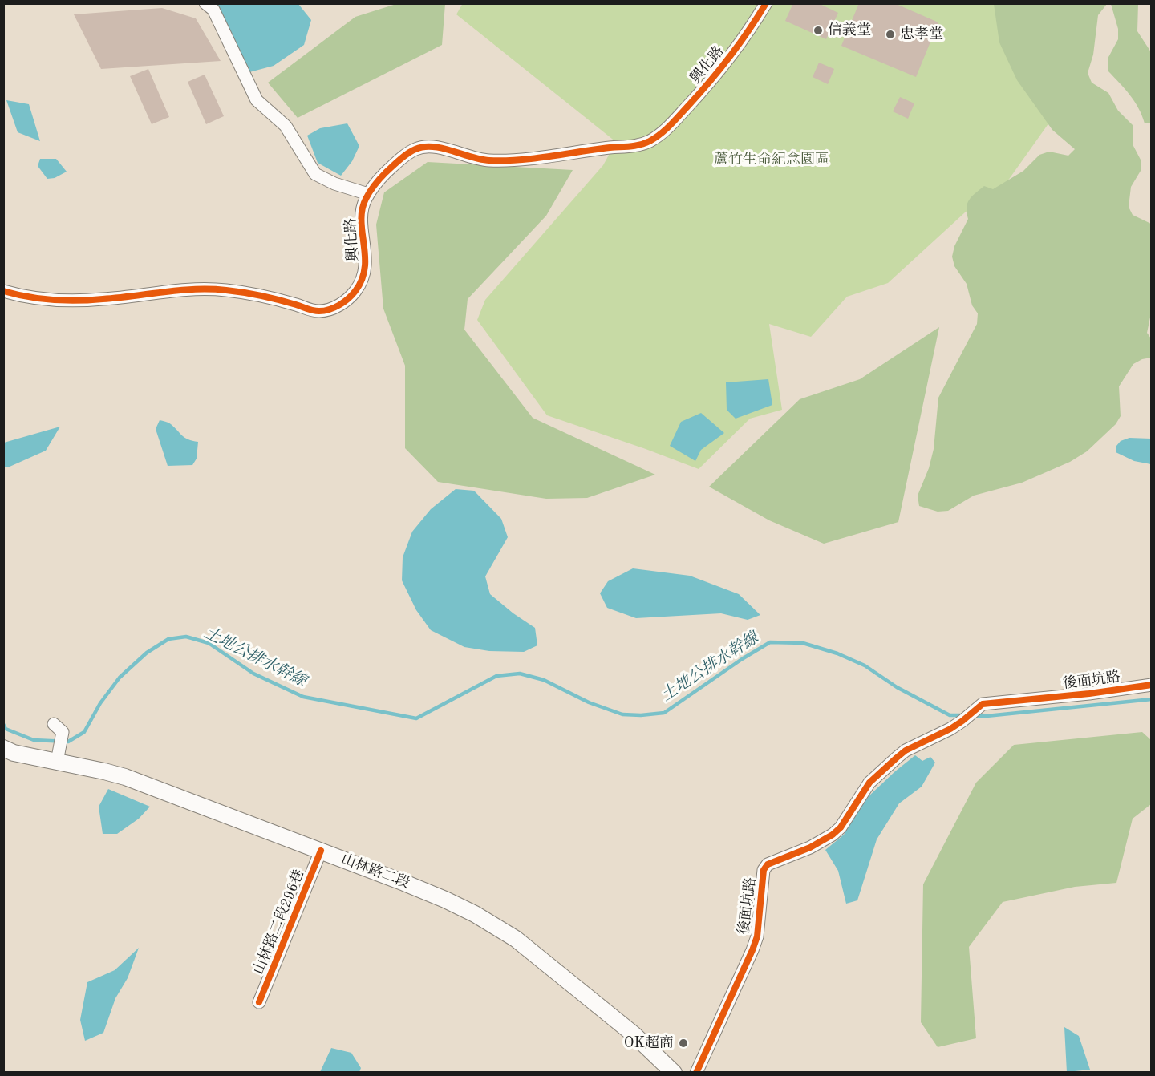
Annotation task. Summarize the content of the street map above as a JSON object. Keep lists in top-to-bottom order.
{
  "streets": {
    "main road": ["山林路二段"],
    "street": ["興化路", "後面坑路", "山林路二段296巷"]
  },
  "crossings": [
    ["山林路二段", "山林路二段296巷"]
  ],
  "water": ["土地公排水幹線"],
  "parks": ["蘆竹生命紀念園區"],
  "places": ["信義堂", "忠孝堂", "OK超商"]
}
